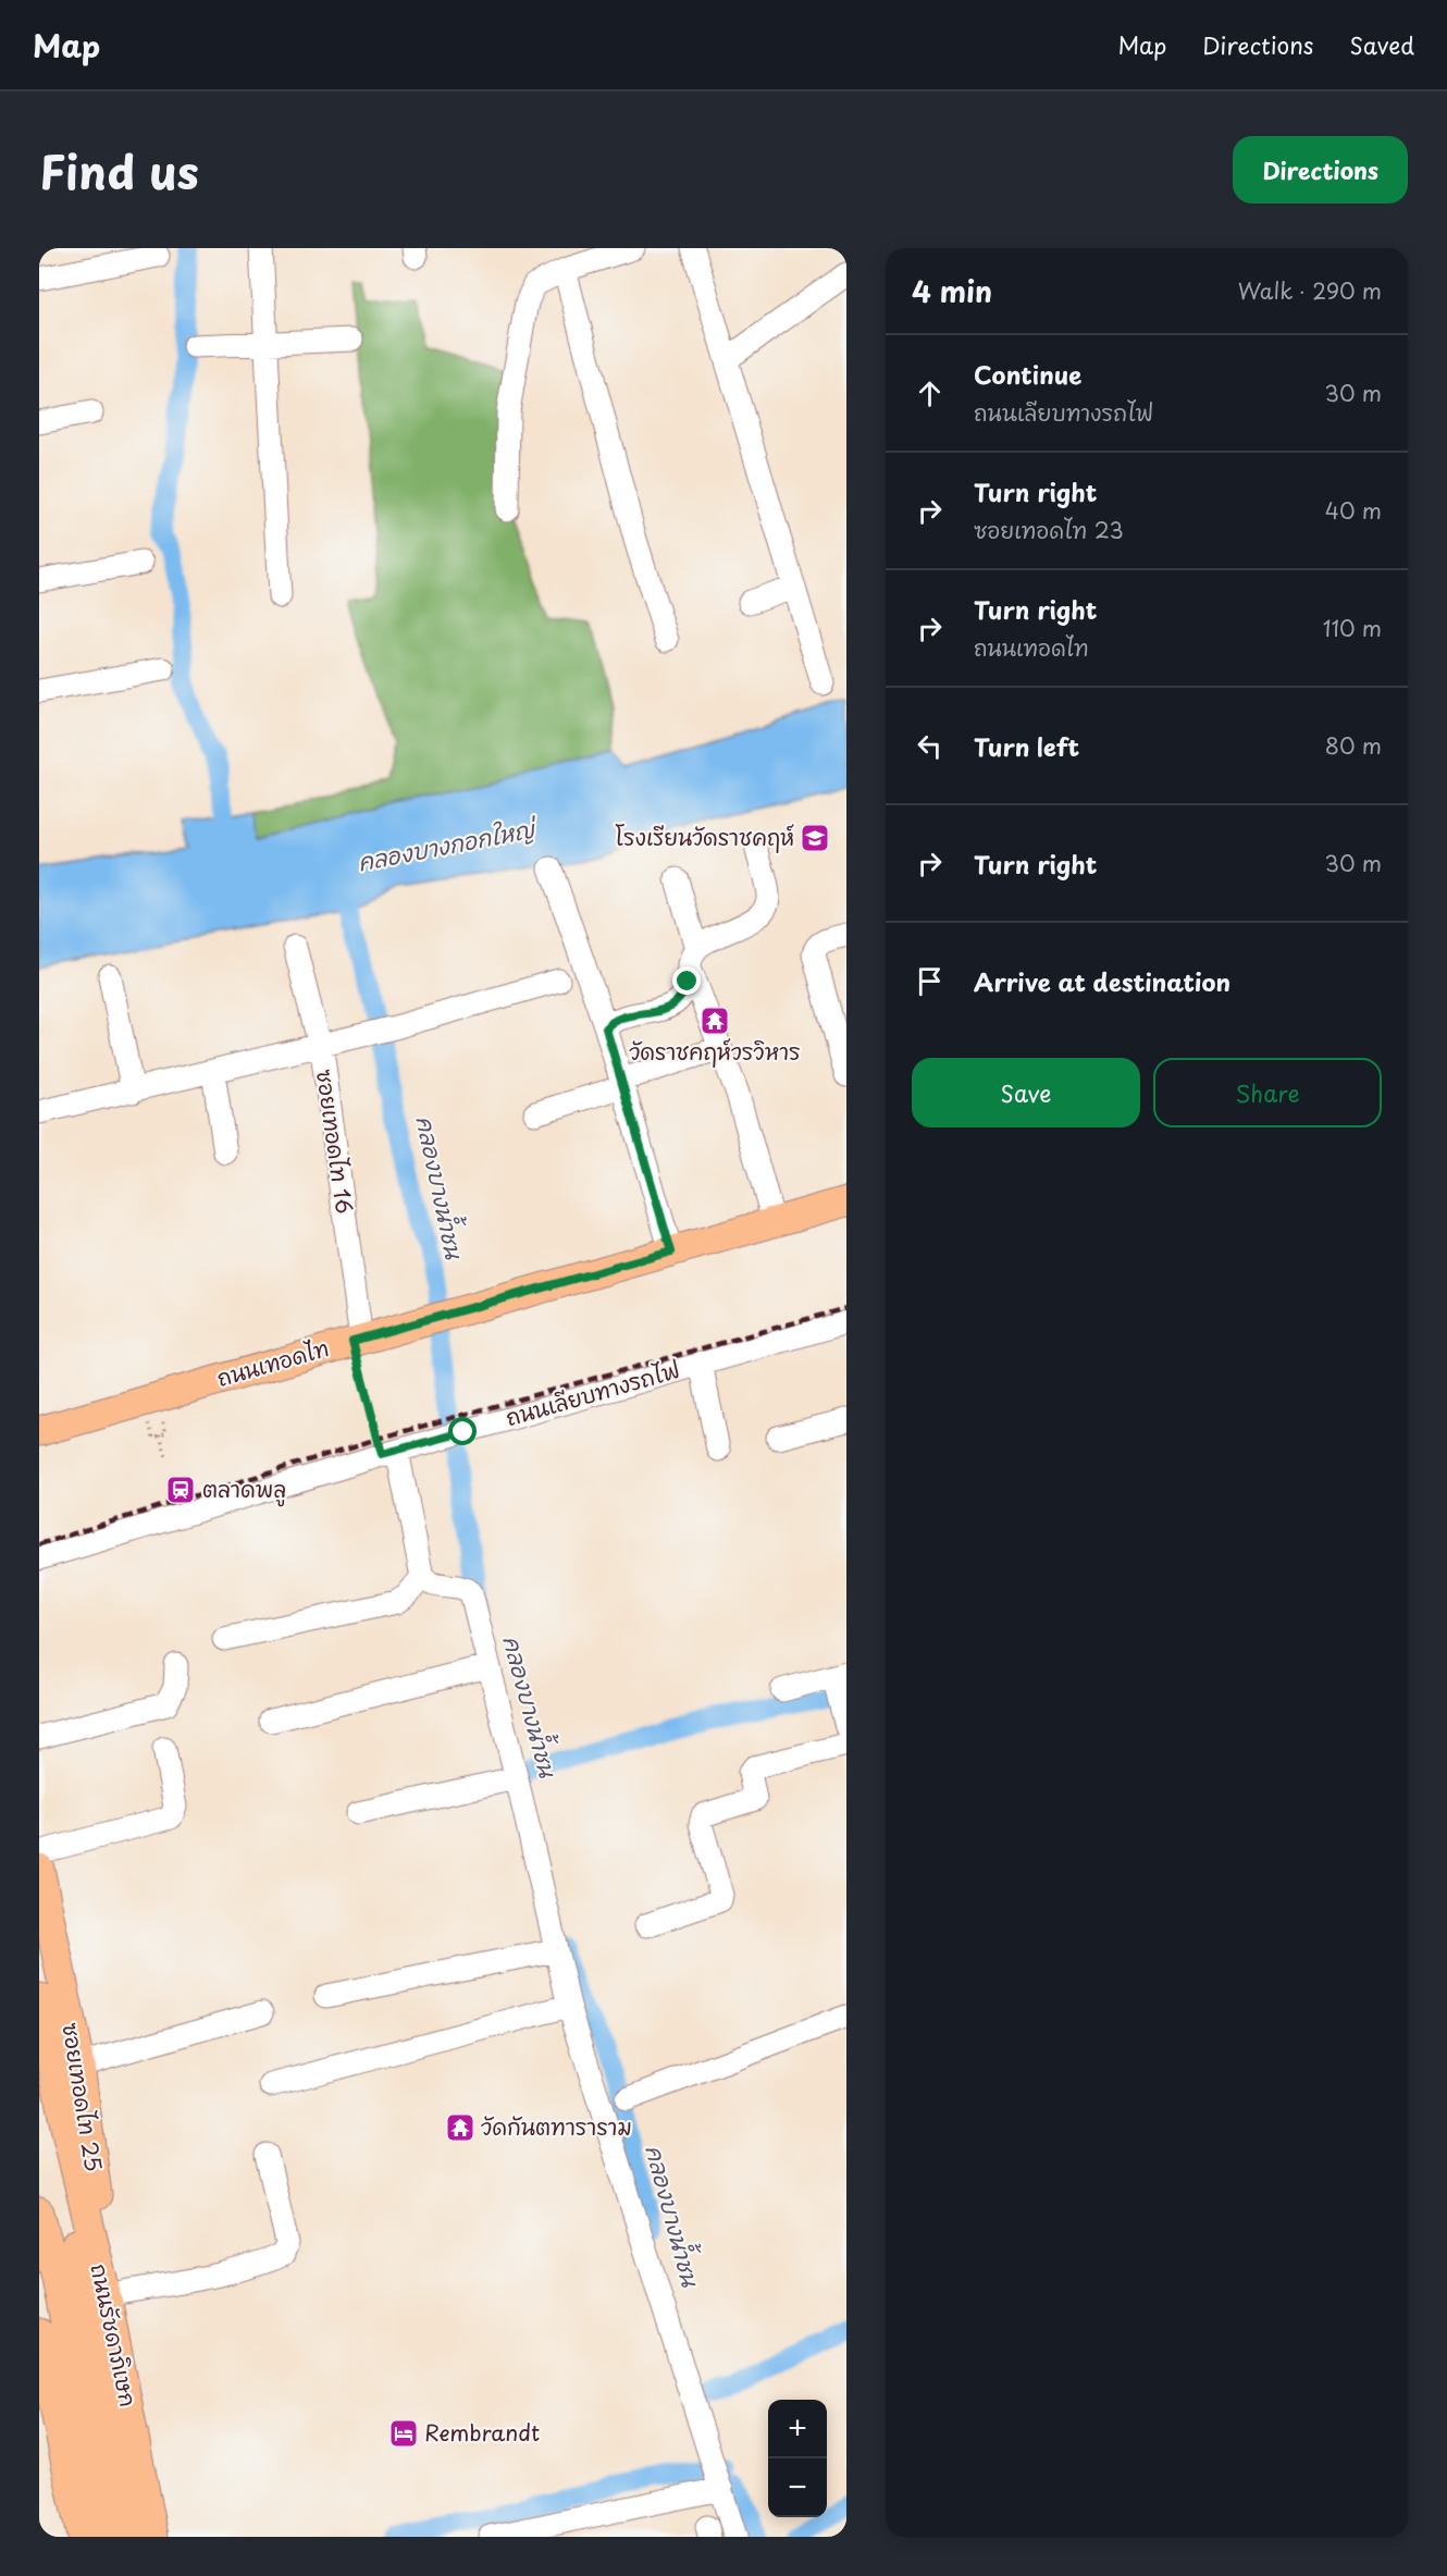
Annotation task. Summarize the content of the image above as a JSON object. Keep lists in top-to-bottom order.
{
  "streets": {
    "main road": ["ถนนเทอดไท", "ซอยเทอดไท 25", "ถนนรัชดาภิเษก"],
    "street": ["ซอยเทอดไท 16", "ถนนเลียบทางรถไฟ"]
  },
  "crossings": [
    ["ซอยเทอดไท 16", "ถนนเทอดไท"],
    ["ซอยเทอดไท 25", "ถนนรัชดาภิเษก"]
  ],
  "water": ["คลองบางกอกใหญ่", "คลองบางน้ำชน"],
  "places": {
    "school or university": ["โรงเรียนวัดราชคฤห์"],
    "temple": ["วัดราชคฤห์วรวิหาร", "วัดกันตทาราราม"],
    "station": ["ตลาดพลู"],
    "hotel": ["Rembrandt"]
  },
  "page": {
    "header": "Map",
    "nav": ["Map", "Directions", "Saved"],
    "title": "Find us",
    "buttons": [
      "Directions",
      ["Save", "Share"]
    ],
    "heading": ["4 min", "Walk · 290 m"],
    "list": [
      ["Continue", "ถนนเลียบทางรถไฟ", "30 m"],
      ["Turn right", "ซอยเทอดไท 23", "40 m"],
      ["Turn right", "ถนนเทอดไท", "110 m"],
      ["Turn left", "80 m"],
      ["Turn right", "30 m"],
      "Arrive at destination"
    ],
    "map_buttons": ["+", "−"]
  }
}
